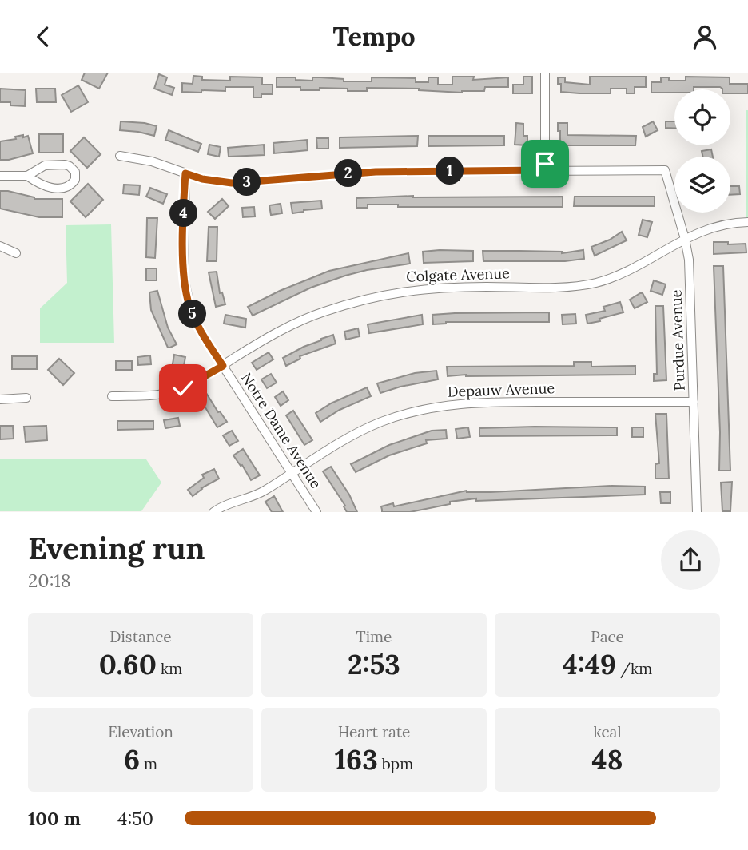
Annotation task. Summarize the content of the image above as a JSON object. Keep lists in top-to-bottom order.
{
  "streets": {
    "street": [
      "Colgate Avenue",
      "Purdue Avenue",
      "Depauw Avenue",
      "Notre Dame Avenue"
    ]
  },
  "crossings": [
    ["Colgate Avenue", "Purdue Avenue"],
    ["Colgate Avenue", "Notre Dame Avenue"],
    ["Purdue Avenue", "Depauw Avenue"],
    ["Depauw Avenue", "Notre Dame Avenue"]
  ],
  "page": {
    "header": "Tempo",
    "pins": [
      "1",
      "2",
      "3",
      "4",
      "5"
    ],
    "heading": ["Evening run", "20:18"],
    "stats": [
      ["Distance", "0.60 km"],
      ["Time", "2:53"],
      ["Pace", "4:49 /km"],
      ["Elevation", "6 m"],
      ["Heart rate", "163 bpm"],
      ["kcal", "48"]
    ],
    "list": [
      {
        "name": "100 m",
        "note": "4:50"
      }
    ]
  }
}
